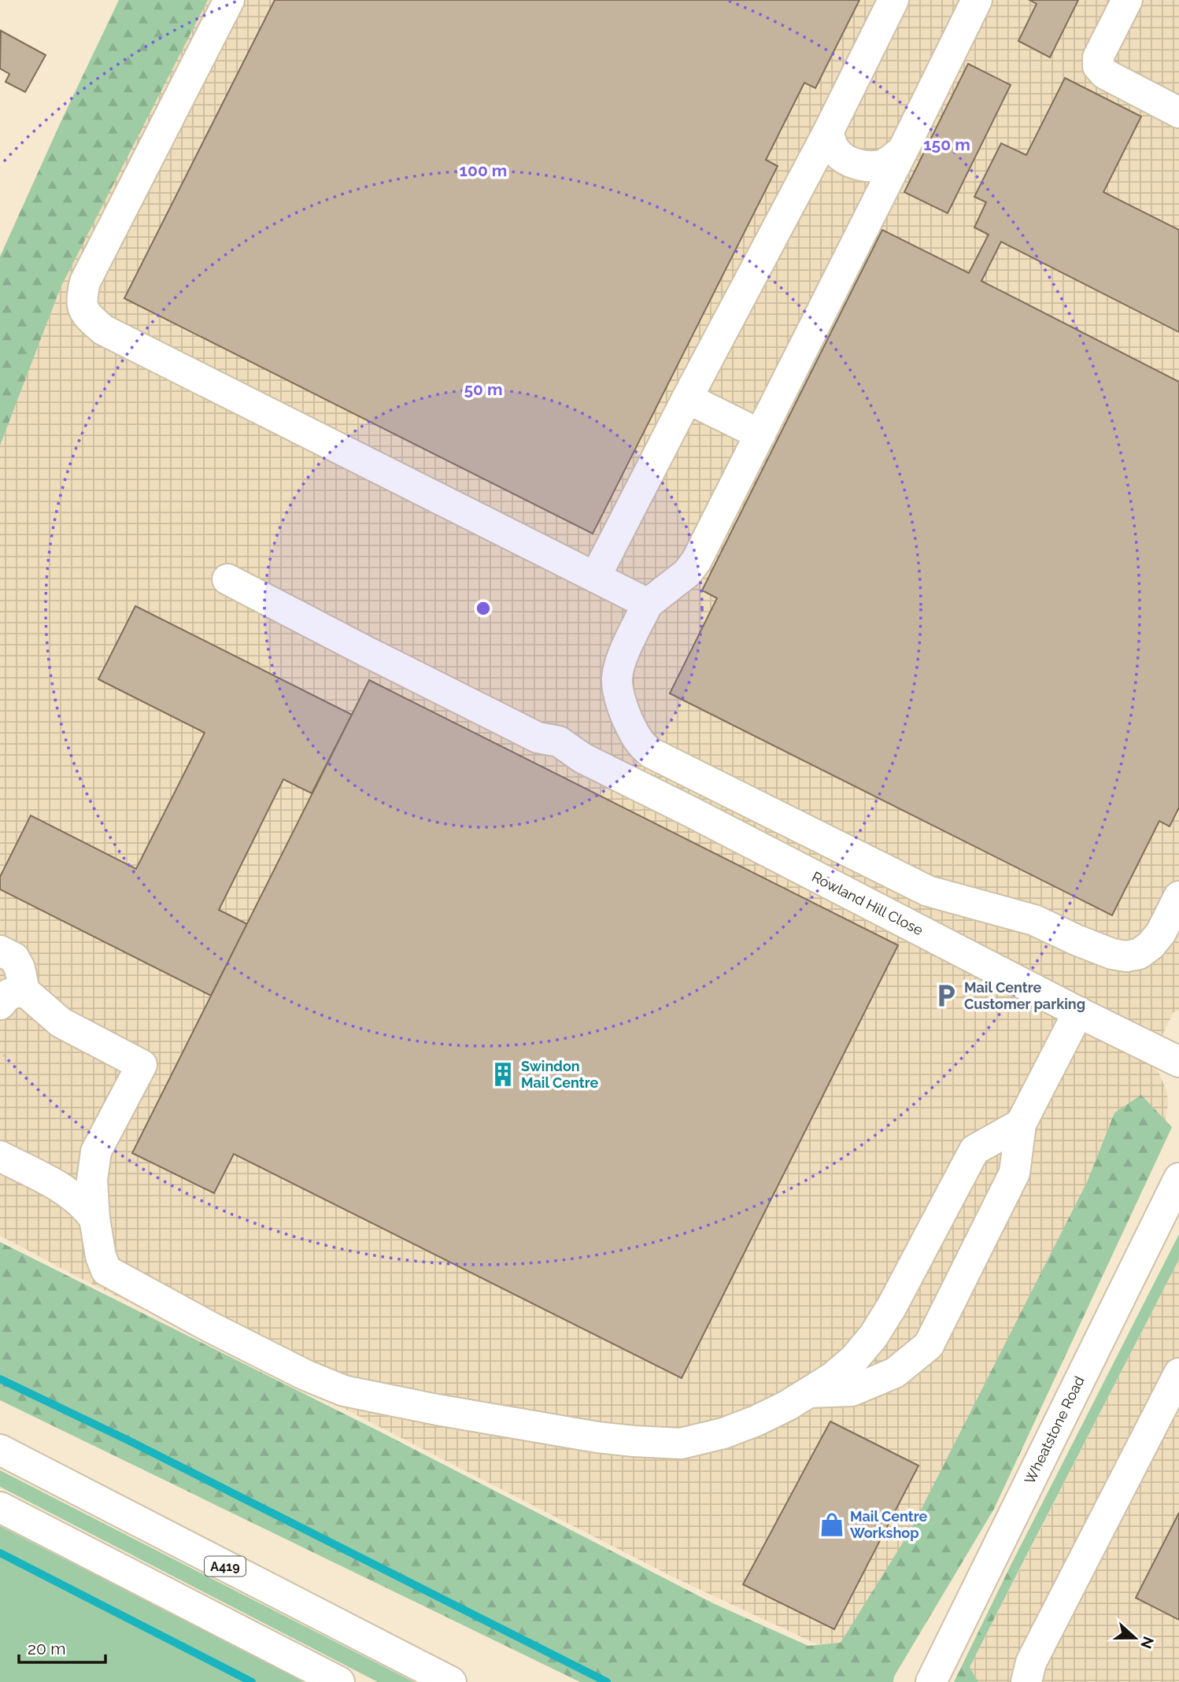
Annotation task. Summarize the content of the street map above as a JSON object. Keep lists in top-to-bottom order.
{
  "streets": {
    "main road": ["Rowland Hill Close", "Wheatstone Road", "A419"]
  },
  "places": {
    "parking": ["Mail Centre Customer parking"],
    "building": ["Swindon Mail Centre"],
    "shop": ["Mail Centre Workshop"]
  },
  "scale_bar": "20 m",
  "north": "right",
  "rings": ["150 m", "100 m", "50 m"]
}
